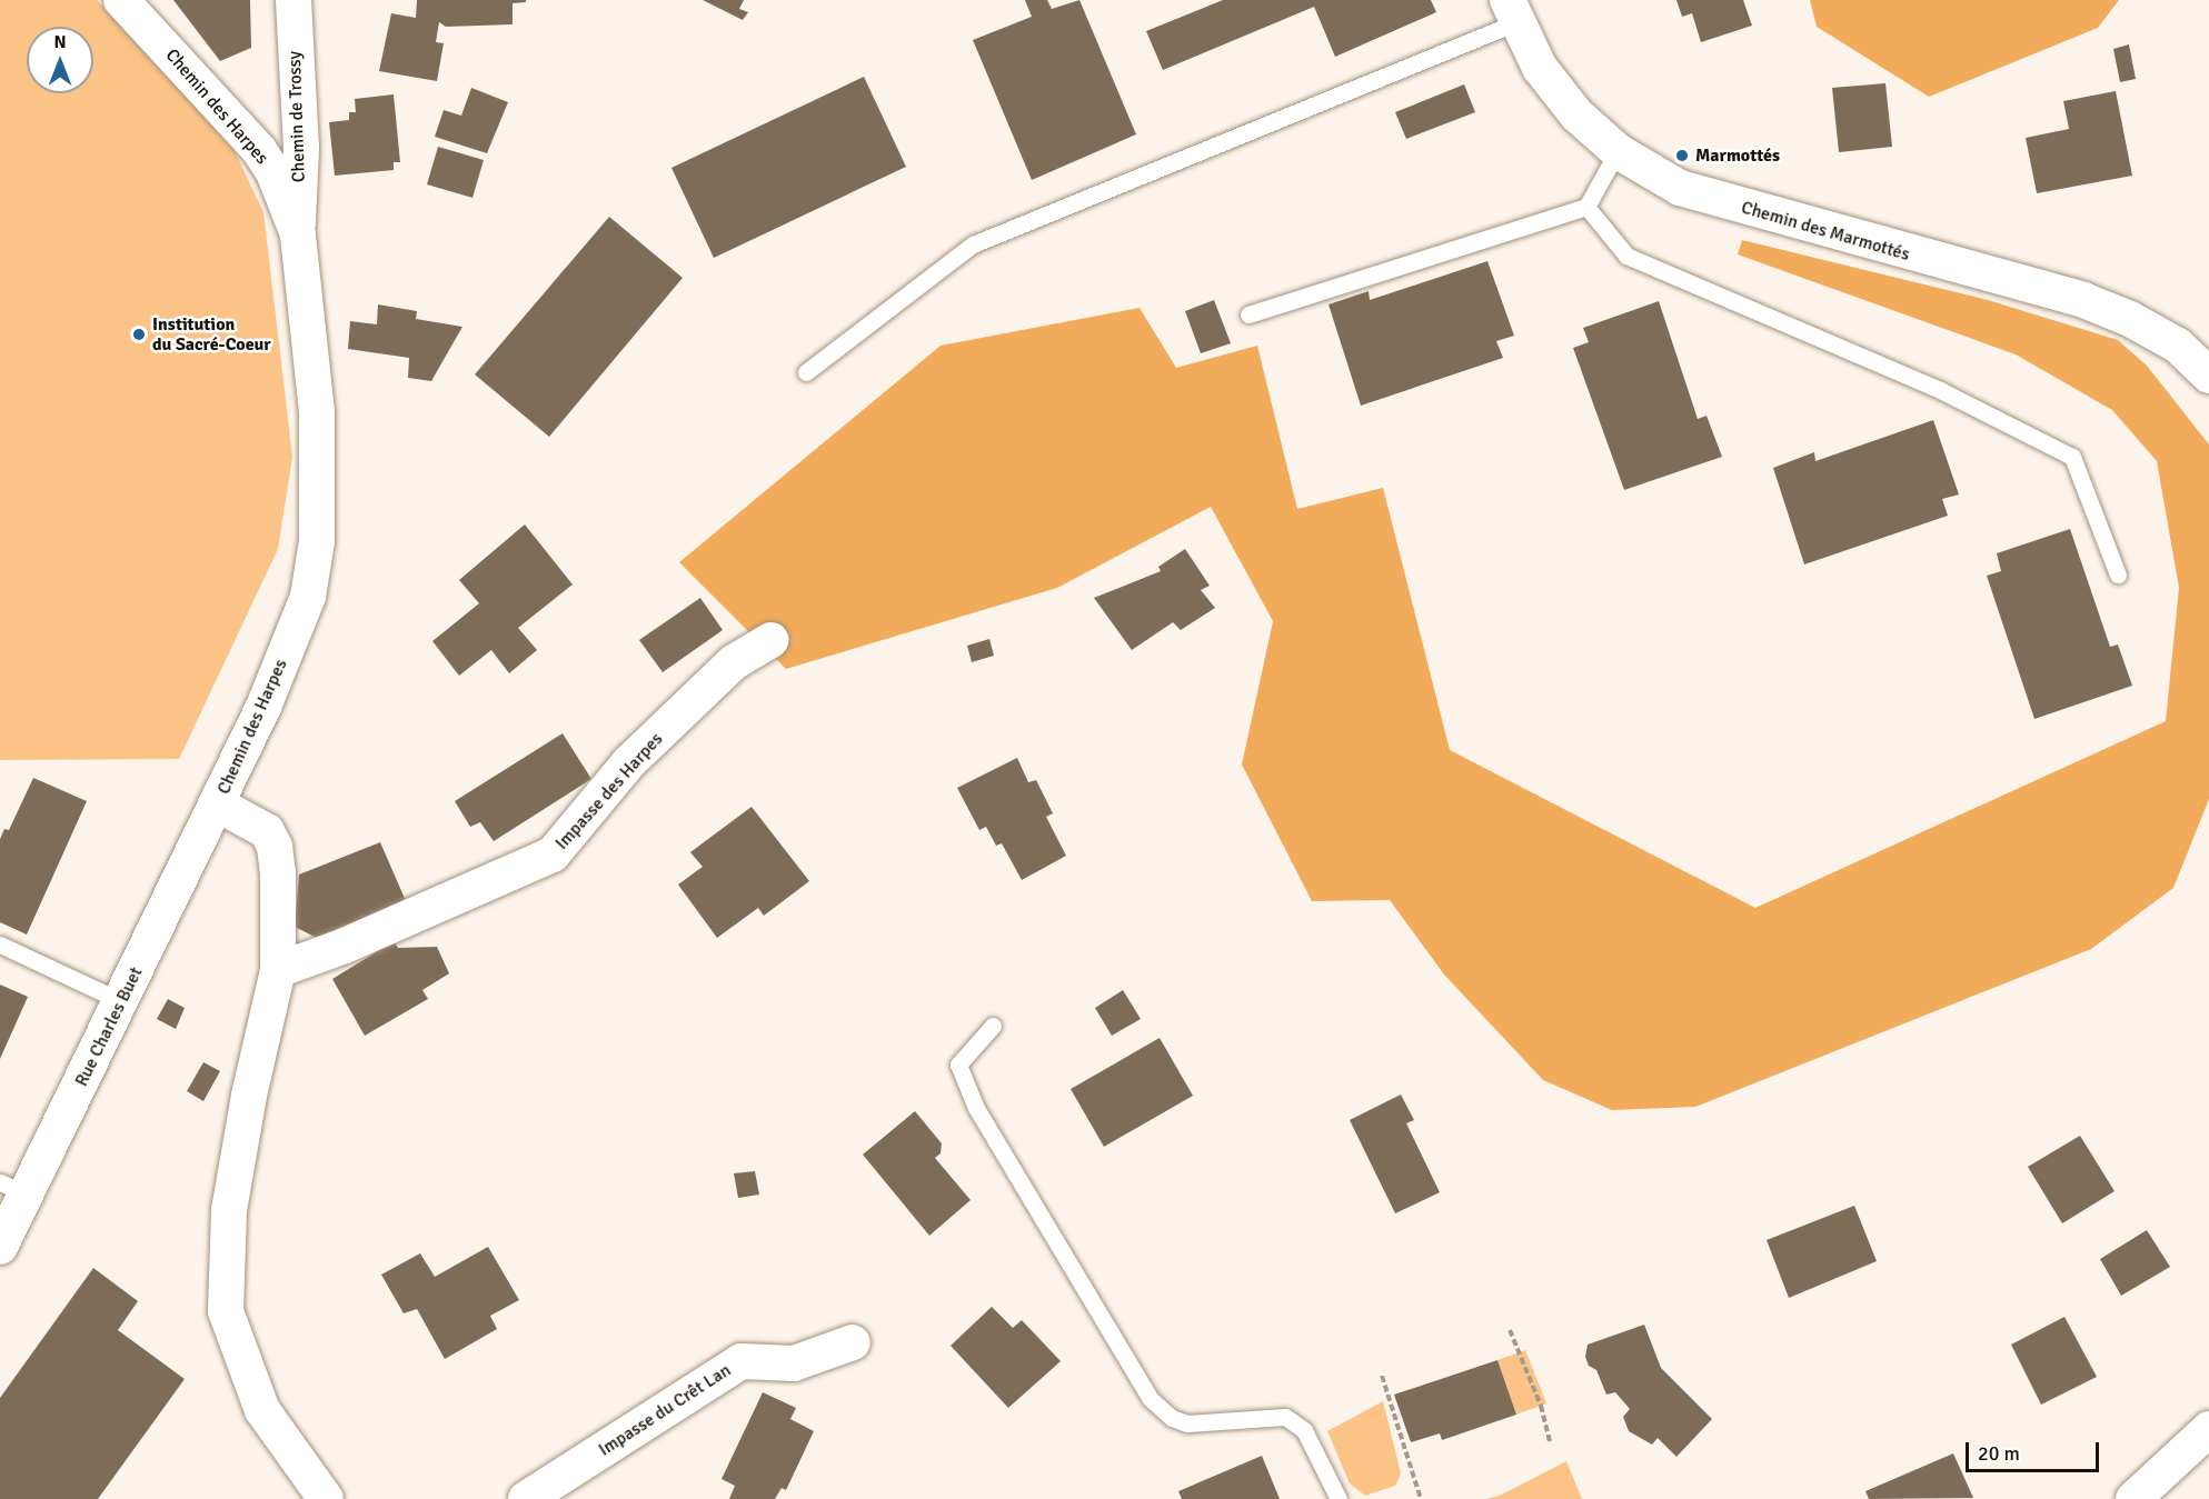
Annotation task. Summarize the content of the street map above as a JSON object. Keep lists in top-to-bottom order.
{
  "streets": {
    "street": [
      "Chemin des Harpes",
      "Chemin de Trossy",
      "Chemin des Marmottés",
      "Impasse des Harpes",
      "Rue Charles Buet",
      "Impasse du Crêt Lan"
    ]
  },
  "crossings": [
    ["Chemin des Harpes", "Chemin de Trossy"],
    ["Chemin des Harpes", "Impasse des Harpes"],
    ["Chemin des Harpes", "Rue Charles Buet"]
  ],
  "places": ["Marmottés", "Institution du Sacré-Coeur"],
  "scale_bar": "20 m",
  "north": "top"
}
